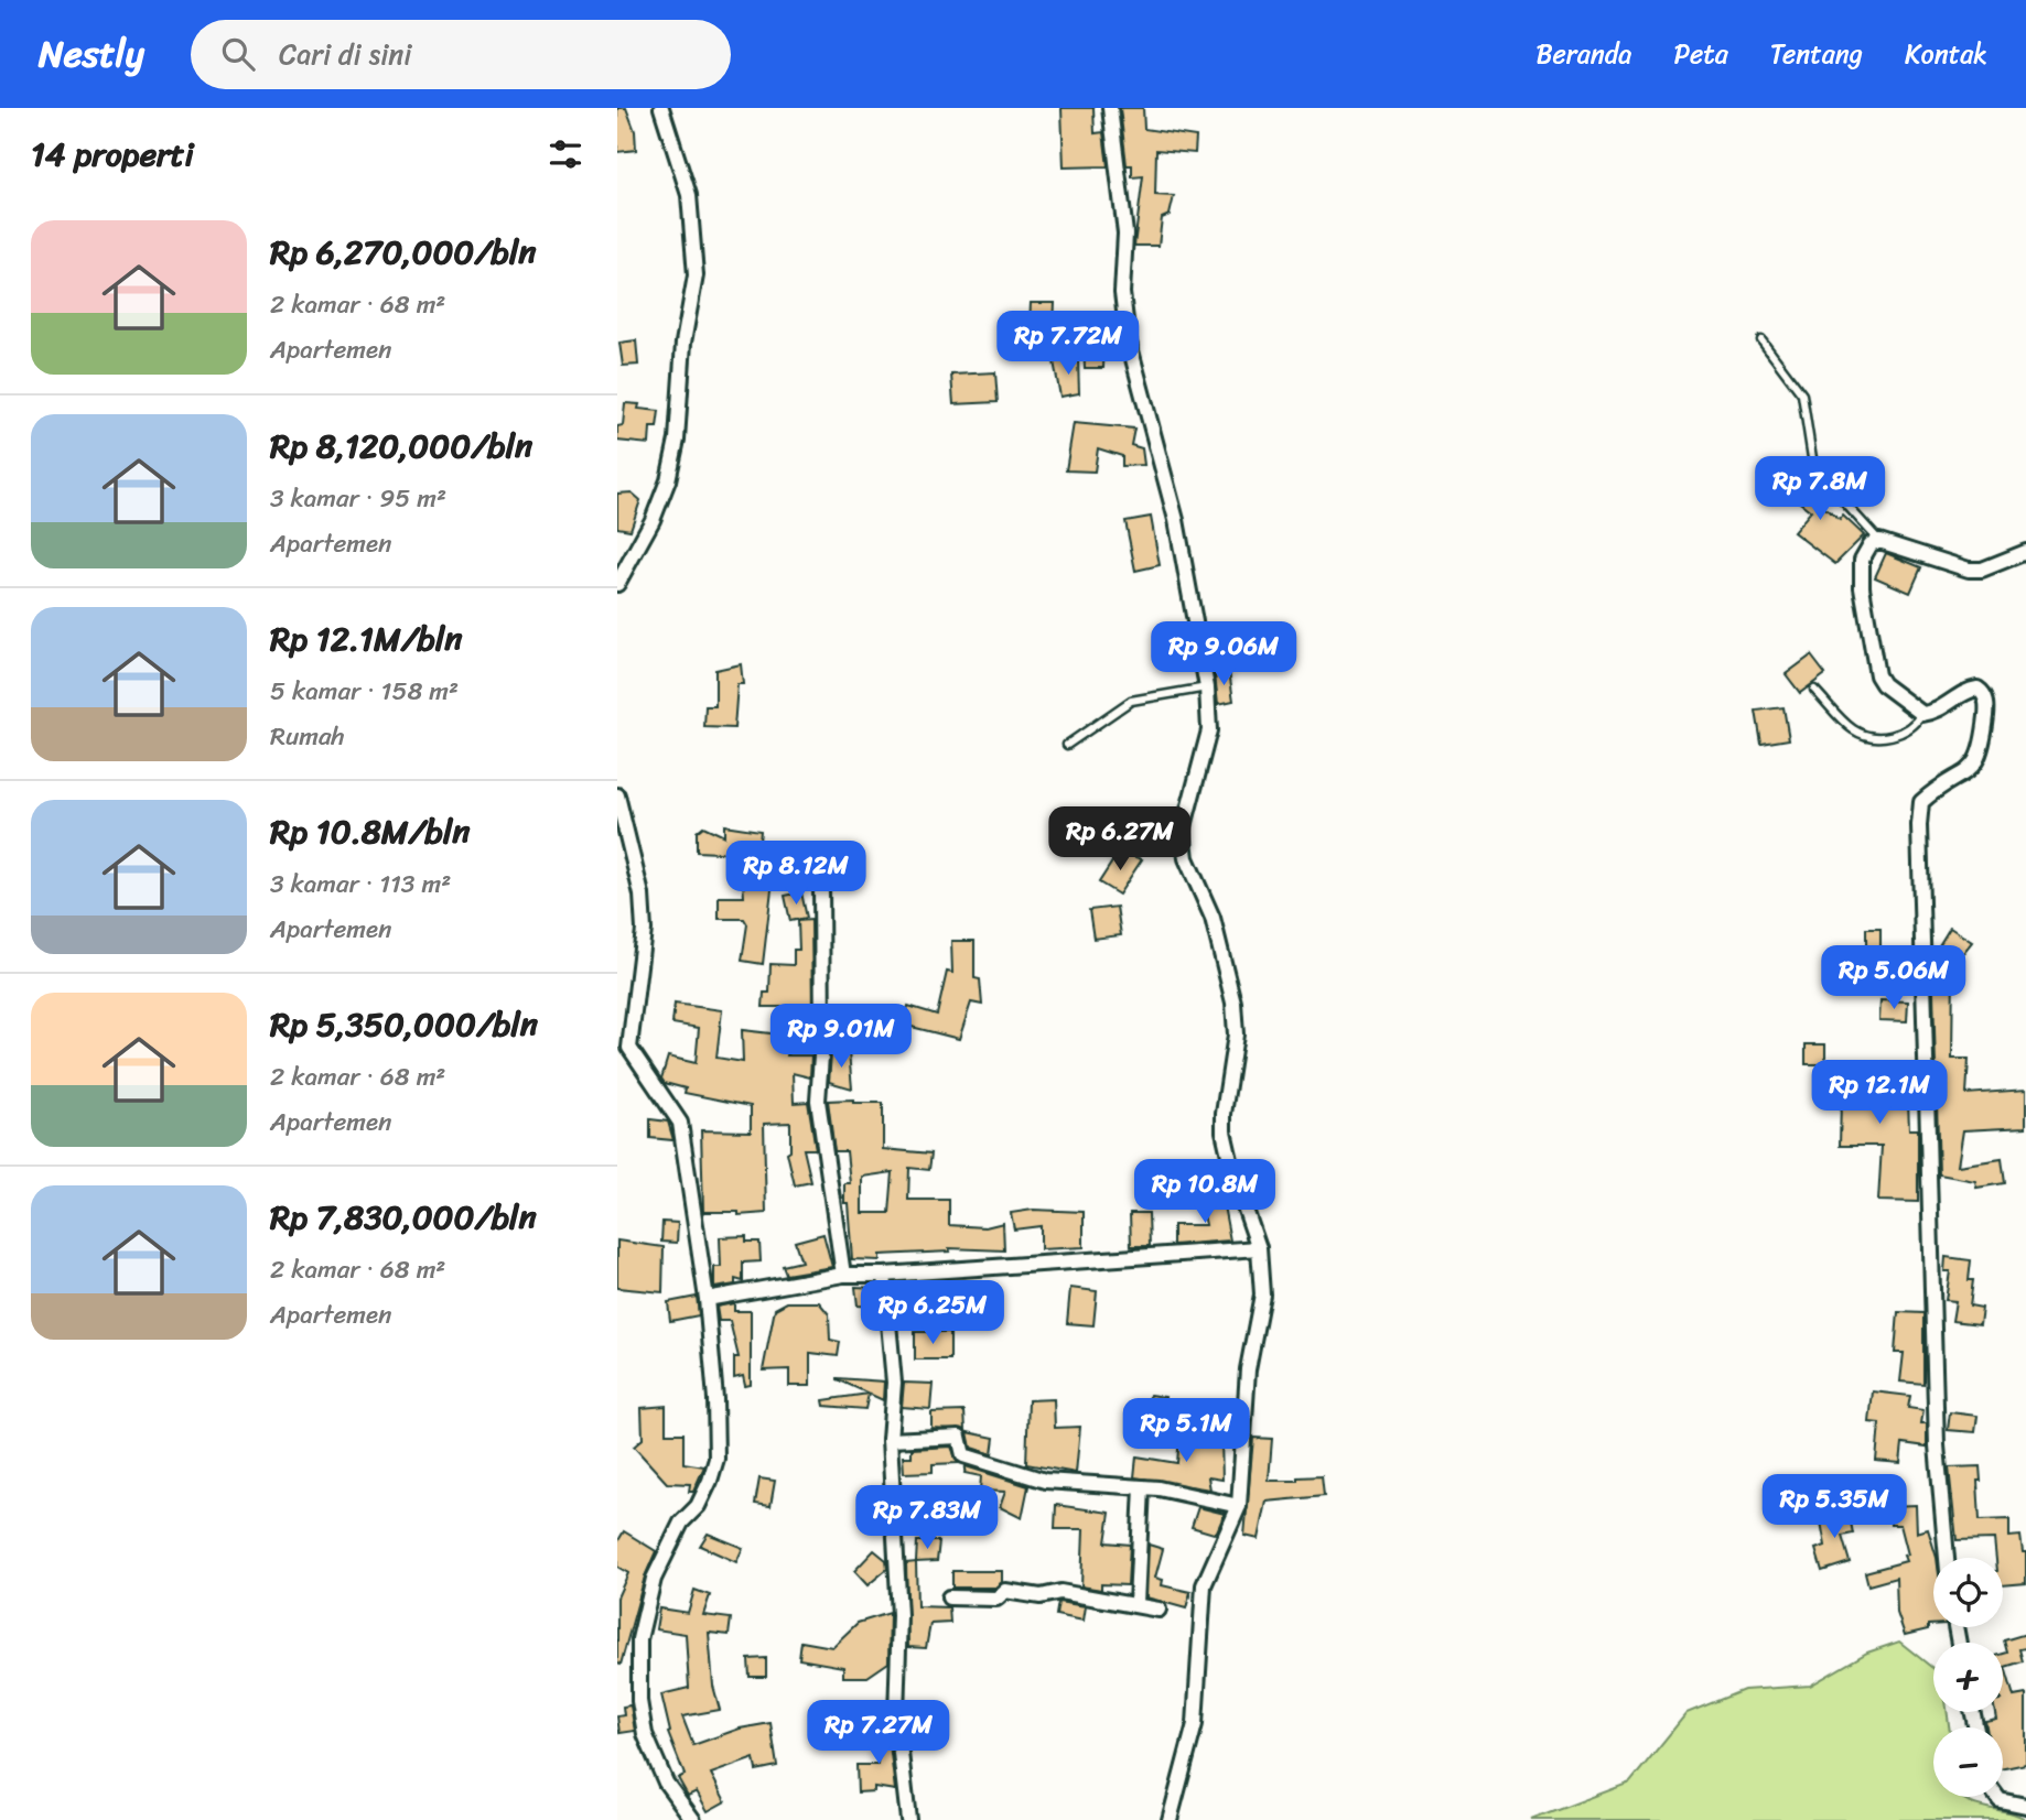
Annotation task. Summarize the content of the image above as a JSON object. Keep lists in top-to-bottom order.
{
  "page": {
    "header": "Nestly",
    "search": "Cari di sini",
    "nav": [
      "Beranda",
      "Peta",
      "Tentang",
      "Kontak"
    ],
    "heading": "14 properti",
    "list": [
      {
        "name": "Rp 6,270,000/bln",
        "note": "2 kamar · 68 m² · Apartemen"
      },
      {
        "name": "Rp 8,120,000/bln",
        "note": "3 kamar · 95 m² · Apartemen"
      },
      {
        "name": "Rp 12.1M/bln",
        "note": "5 kamar · 158 m² · Rumah"
      },
      {
        "name": "Rp 10.8M/bln",
        "note": "3 kamar · 113 m² · Apartemen"
      },
      {
        "name": "Rp 5,350,000/bln",
        "note": "2 kamar · 68 m² · Apartemen"
      },
      {
        "name": "Rp 7,830,000/bln",
        "note": "2 kamar · 68 m² · Apartemen"
      }
    ],
    "price": [
      "Rp 7.72M",
      "Rp 7.8M",
      "Rp 9.06M",
      "Rp 6.27M",
      "Rp 8.12M",
      "Rp 5.06M",
      "Rp 9.01M",
      "Rp 12.1M",
      "Rp 10.8M",
      "Rp 6.25M",
      "Rp 5.1M",
      "Rp 5.35M",
      "Rp 7.83M",
      "Rp 7.27M"
    ],
    "map_buttons": ["+", "−"]
  }
}
